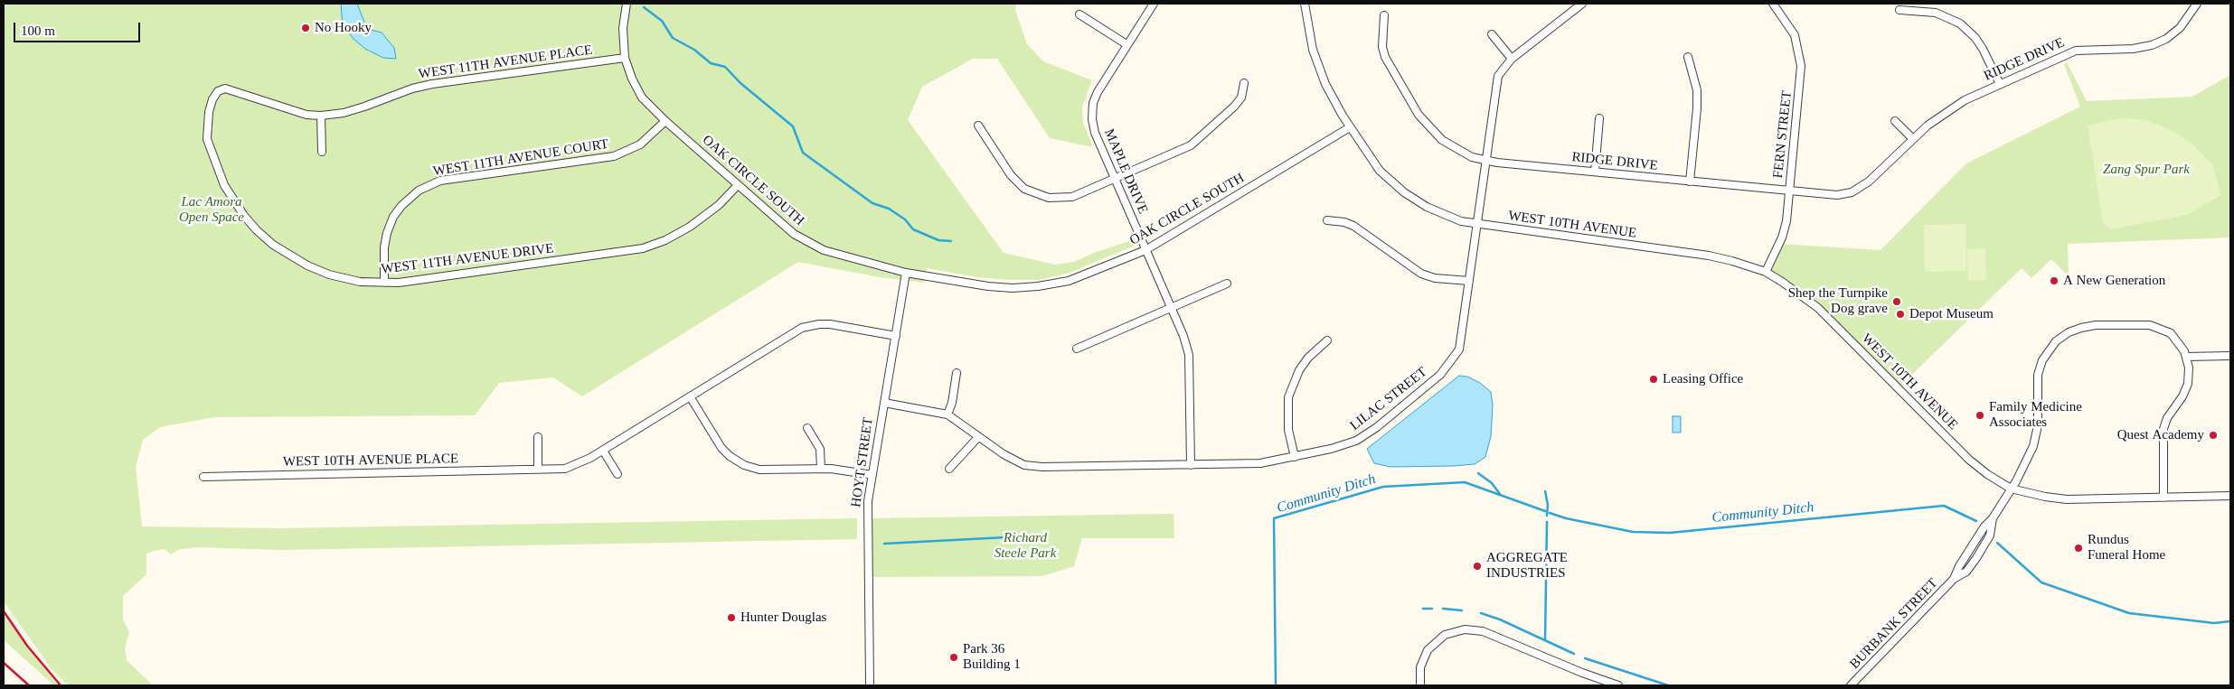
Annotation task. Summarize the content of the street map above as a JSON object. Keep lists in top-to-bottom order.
{
  "streets": {
    "street": [
      "RIDGE DRIVE",
      "WEST 11TH AVENUE PLACE",
      "FERN STREET",
      "WEST 11TH AVENUE COURT",
      "MAPLE DRIVE",
      "OAK CIRCLE SOUTH",
      "WEST 10TH AVENUE",
      "WEST 11TH AVENUE DRIVE",
      "LILAC STREET",
      "WEST 10TH AVENUE PLACE",
      "HOYT STREET",
      "BURBANK STREET"
    ]
  },
  "crossings": [
    ["RIDGE DRIVE", "FERN STREET"],
    ["RIDGE DRIVE", "LILAC STREET"],
    ["WEST 11TH AVENUE PLACE", "OAK CIRCLE SOUTH"],
    ["WEST 11TH AVENUE PLACE", "WEST 11TH AVENUE DRIVE"],
    ["FERN STREET", "WEST 10TH AVENUE"],
    ["WEST 11TH AVENUE COURT", "OAK CIRCLE SOUTH"],
    ["WEST 11TH AVENUE COURT", "WEST 11TH AVENUE DRIVE"],
    ["MAPLE DRIVE", "OAK CIRCLE SOUTH"],
    ["MAPLE DRIVE", "LILAC STREET"],
    ["OAK CIRCLE SOUTH", "WEST 10TH AVENUE"],
    ["OAK CIRCLE SOUTH", "WEST 11TH AVENUE DRIVE"],
    ["OAK CIRCLE SOUTH", "HOYT STREET"],
    ["WEST 10TH AVENUE", "LILAC STREET"],
    ["WEST 10TH AVENUE", "BURBANK STREET"],
    ["LILAC STREET", "HOYT STREET"],
    ["WEST 10TH AVENUE PLACE", "HOYT STREET"]
  ],
  "water": ["Community Ditch"],
  "parks": ["Zang Spur Park", "Lac Amora Open Space", "Richard Steele Park"],
  "places": [
    "No Hooky",
    "A New Generation",
    "Shep the Turnpike Dog grave",
    "Depot Museum",
    "Leasing Office",
    "Family Medicine Associates",
    "Quest Academy",
    "Rundus Funeral Home",
    "AGGREGATE INDUSTRIES",
    "Hunter Douglas",
    "Park 36 Building 1"
  ],
  "scale_bar": "100 m"
}
